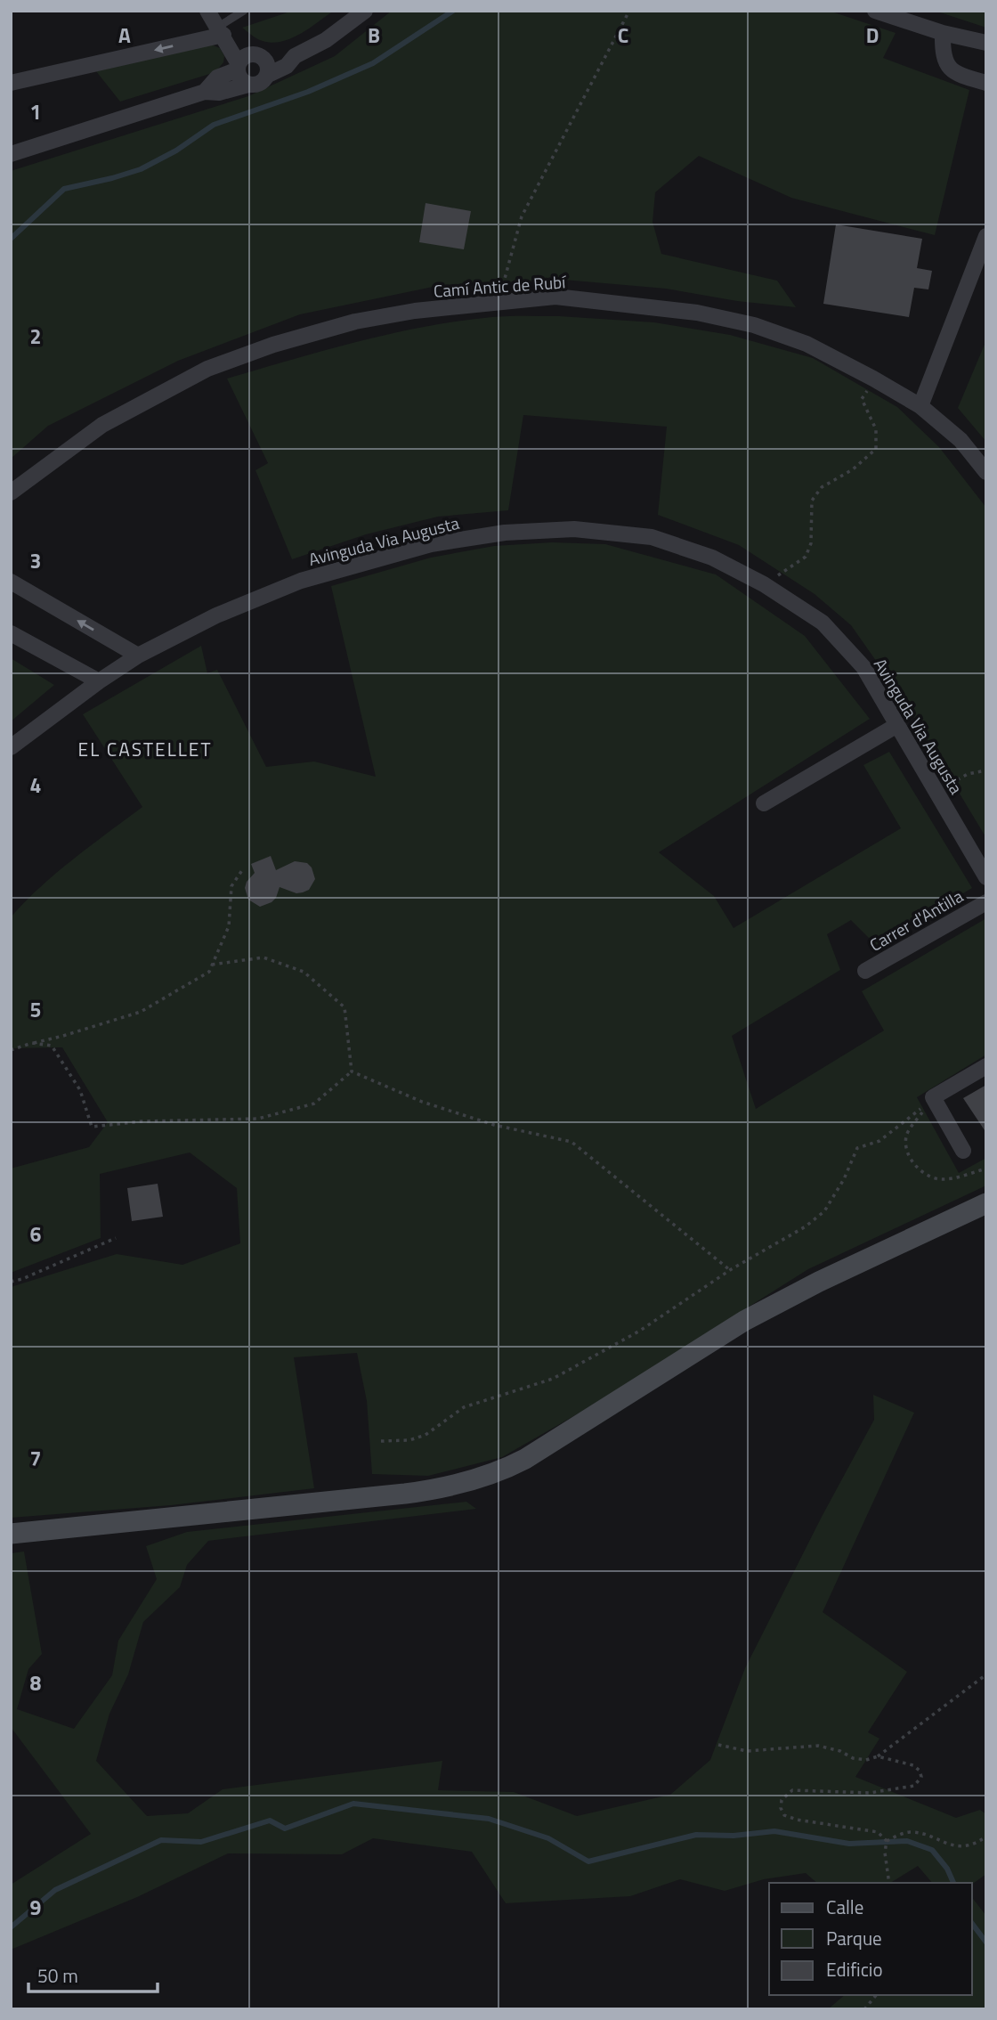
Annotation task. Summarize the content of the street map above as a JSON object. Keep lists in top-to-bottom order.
{
  "streets": {
    "street": ["Camí Antic de Rubí", "Avinguda Via Augusta", "Carrer d'Antilla"]
  },
  "districts": ["EL CASTELLET"],
  "legend": ["Calle", "Parque", "Edificio"],
  "scale_bar": "50 m",
  "grid": {
    "columns": [
      "A",
      "B",
      "C",
      "D"
    ],
    "rows": [
      "1",
      "2",
      "3",
      "4",
      "5",
      "6",
      "7",
      "8",
      "9"
    ]
  }
}
